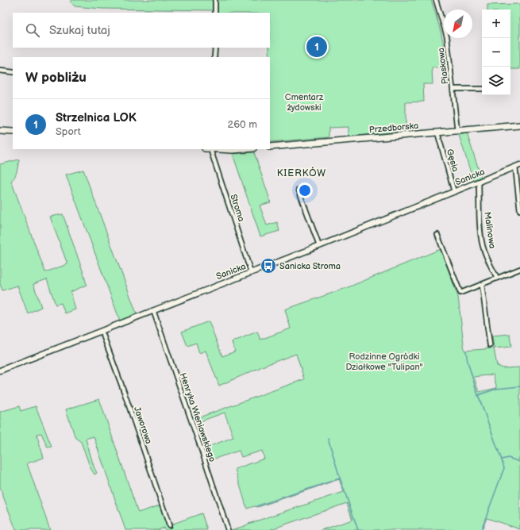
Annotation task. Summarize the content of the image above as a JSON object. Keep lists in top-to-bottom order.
{
  "streets": {
    "main road": ["Przedborska"],
    "street": [
      "Piaskowa",
      "Gęsia",
      "Sanicka",
      "Stroma",
      "Malinowa",
      "Henryka Wieniawskiego",
      "Jaworowa"
    ]
  },
  "crossings": [
    ["Piaskowa", "Przedborska"],
    ["Przedborska", "Gęsia"],
    ["Gęsia", "Sanicka"],
    ["Sanicka", "Stroma"],
    ["Sanicka", "Malinowa"],
    ["Sanicka", "Henryka Wieniawskiego"],
    ["Sanicka", "Jaworowa"]
  ],
  "districts": ["KIERKÓW"],
  "parks": ["Cmentarz żydowski", "Rodzinne Ogródki Działkowe \"Tulipan\""],
  "places": {
    "bus stop": ["Sanicka Stroma"]
  },
  "north": "bottom left",
  "page": {
    "map_buttons": ["+", "−"],
    "search": "Szukaj tutaj",
    "pins": "1",
    "heading": "W pobliżu",
    "list": [
      {
        "mark": "1",
        "name": "Strzelnica LOK",
        "note": "Sport",
        "value": "260 m"
      }
    ]
  }
}
